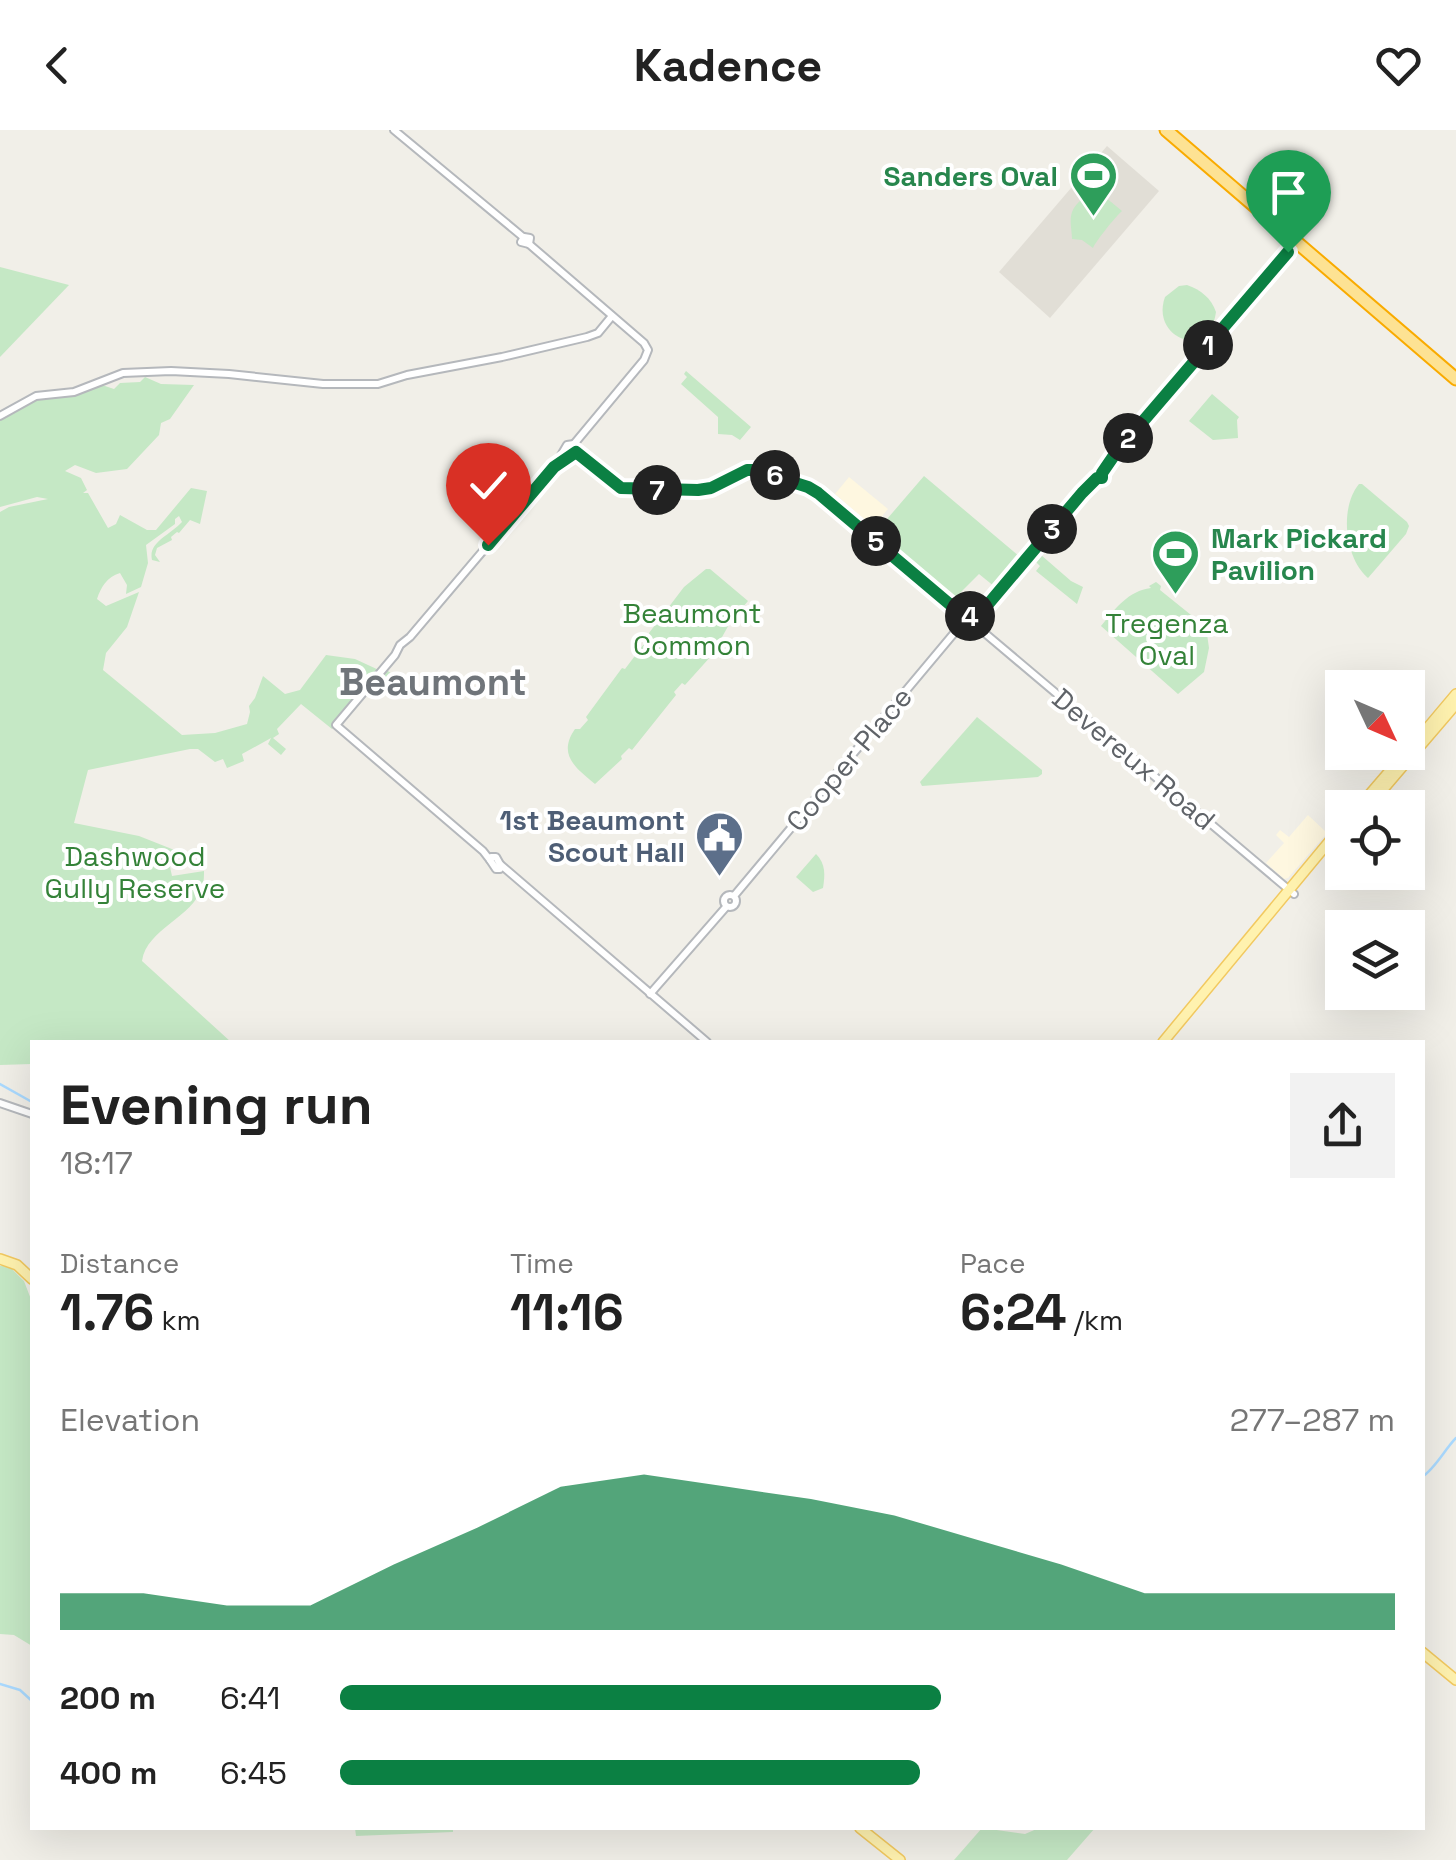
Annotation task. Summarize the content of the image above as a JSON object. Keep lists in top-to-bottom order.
{
  "streets": {
    "street": ["Cooper Place", "Devereux Road"]
  },
  "crossings": [
    ["Cooper Place", "Devereux Road"]
  ],
  "districts": ["Beaumont"],
  "parks": ["Beaumont Common", "Tregenza Oval", "Dashwood Gully Reserve"],
  "places": {
    "sports": ["Sanders Oval", "Mark Pickard Pavilion"],
    "public building": ["1st Beaumont Scout Hall"]
  },
  "north": "bottom right",
  "page": {
    "header": "Kadence",
    "pins": [
      "1",
      "2",
      "6",
      "7",
      "3",
      "5",
      "4"
    ],
    "heading": ["Evening run", "18:17"],
    "stats": [
      ["Distance", "1.76 km"],
      ["Time", "11:16"],
      ["Pace", "6:24 /km"]
    ],
    "chart": ["Elevation", "277–287 m"],
    "list": [
      {
        "name": "200 m",
        "note": "6:41"
      },
      {
        "name": "400 m",
        "note": "6:45"
      }
    ]
  }
}
